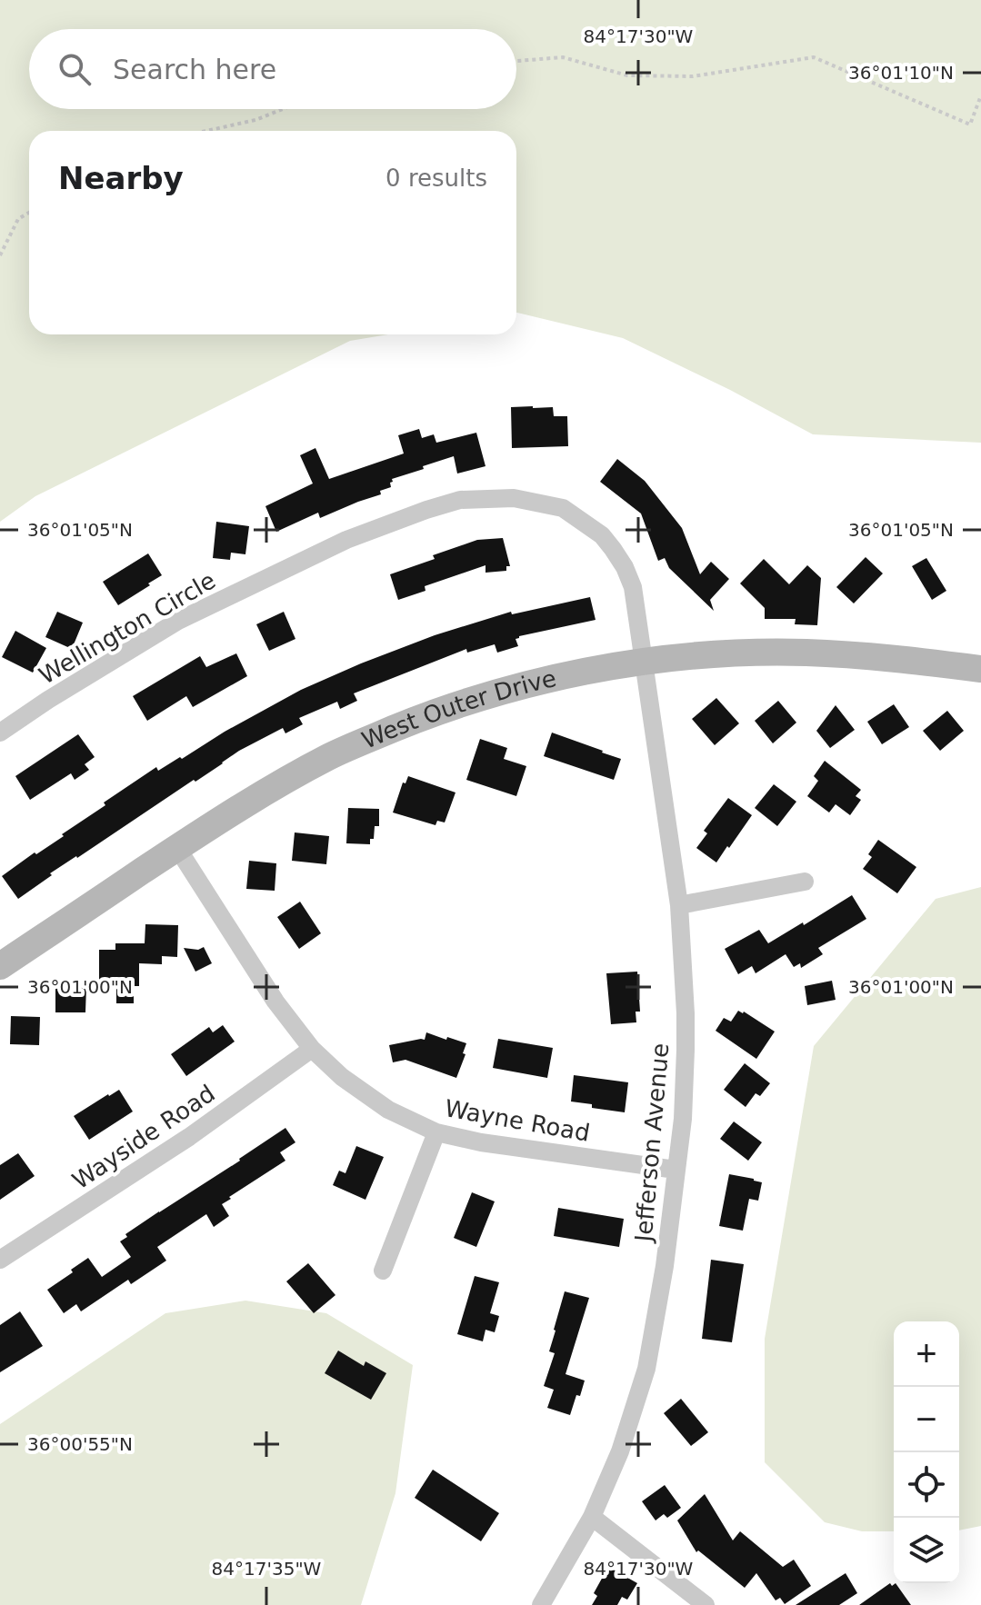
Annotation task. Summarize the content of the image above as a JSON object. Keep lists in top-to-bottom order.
{
  "streets": {
    "street": [
      "Wellington Circle",
      "West Outer Drive",
      "Wayne Road",
      "Wayside Road",
      "Jefferson Avenue"
    ]
  },
  "crossings": [
    ["Wellington Circle", "West Outer Drive"],
    ["Wellington Circle", "Jefferson Avenue"],
    ["West Outer Drive", "Wayne Road"],
    ["West Outer Drive", "Jefferson Avenue"],
    ["Wayne Road", "Wayside Road"],
    ["Wayne Road", "Jefferson Avenue"]
  ],
  "page": {
    "search": "Search here",
    "heading": ["Nearby", "0 results"],
    "map_buttons": ["+", "−"]
  },
  "coordinates": [
    "84°17'30\"W",
    "36°01'10\"N",
    "36°01'05\"N",
    "36°01'00\"N",
    "36°00'55\"N",
    "84°17'35\"W"
  ]
}
